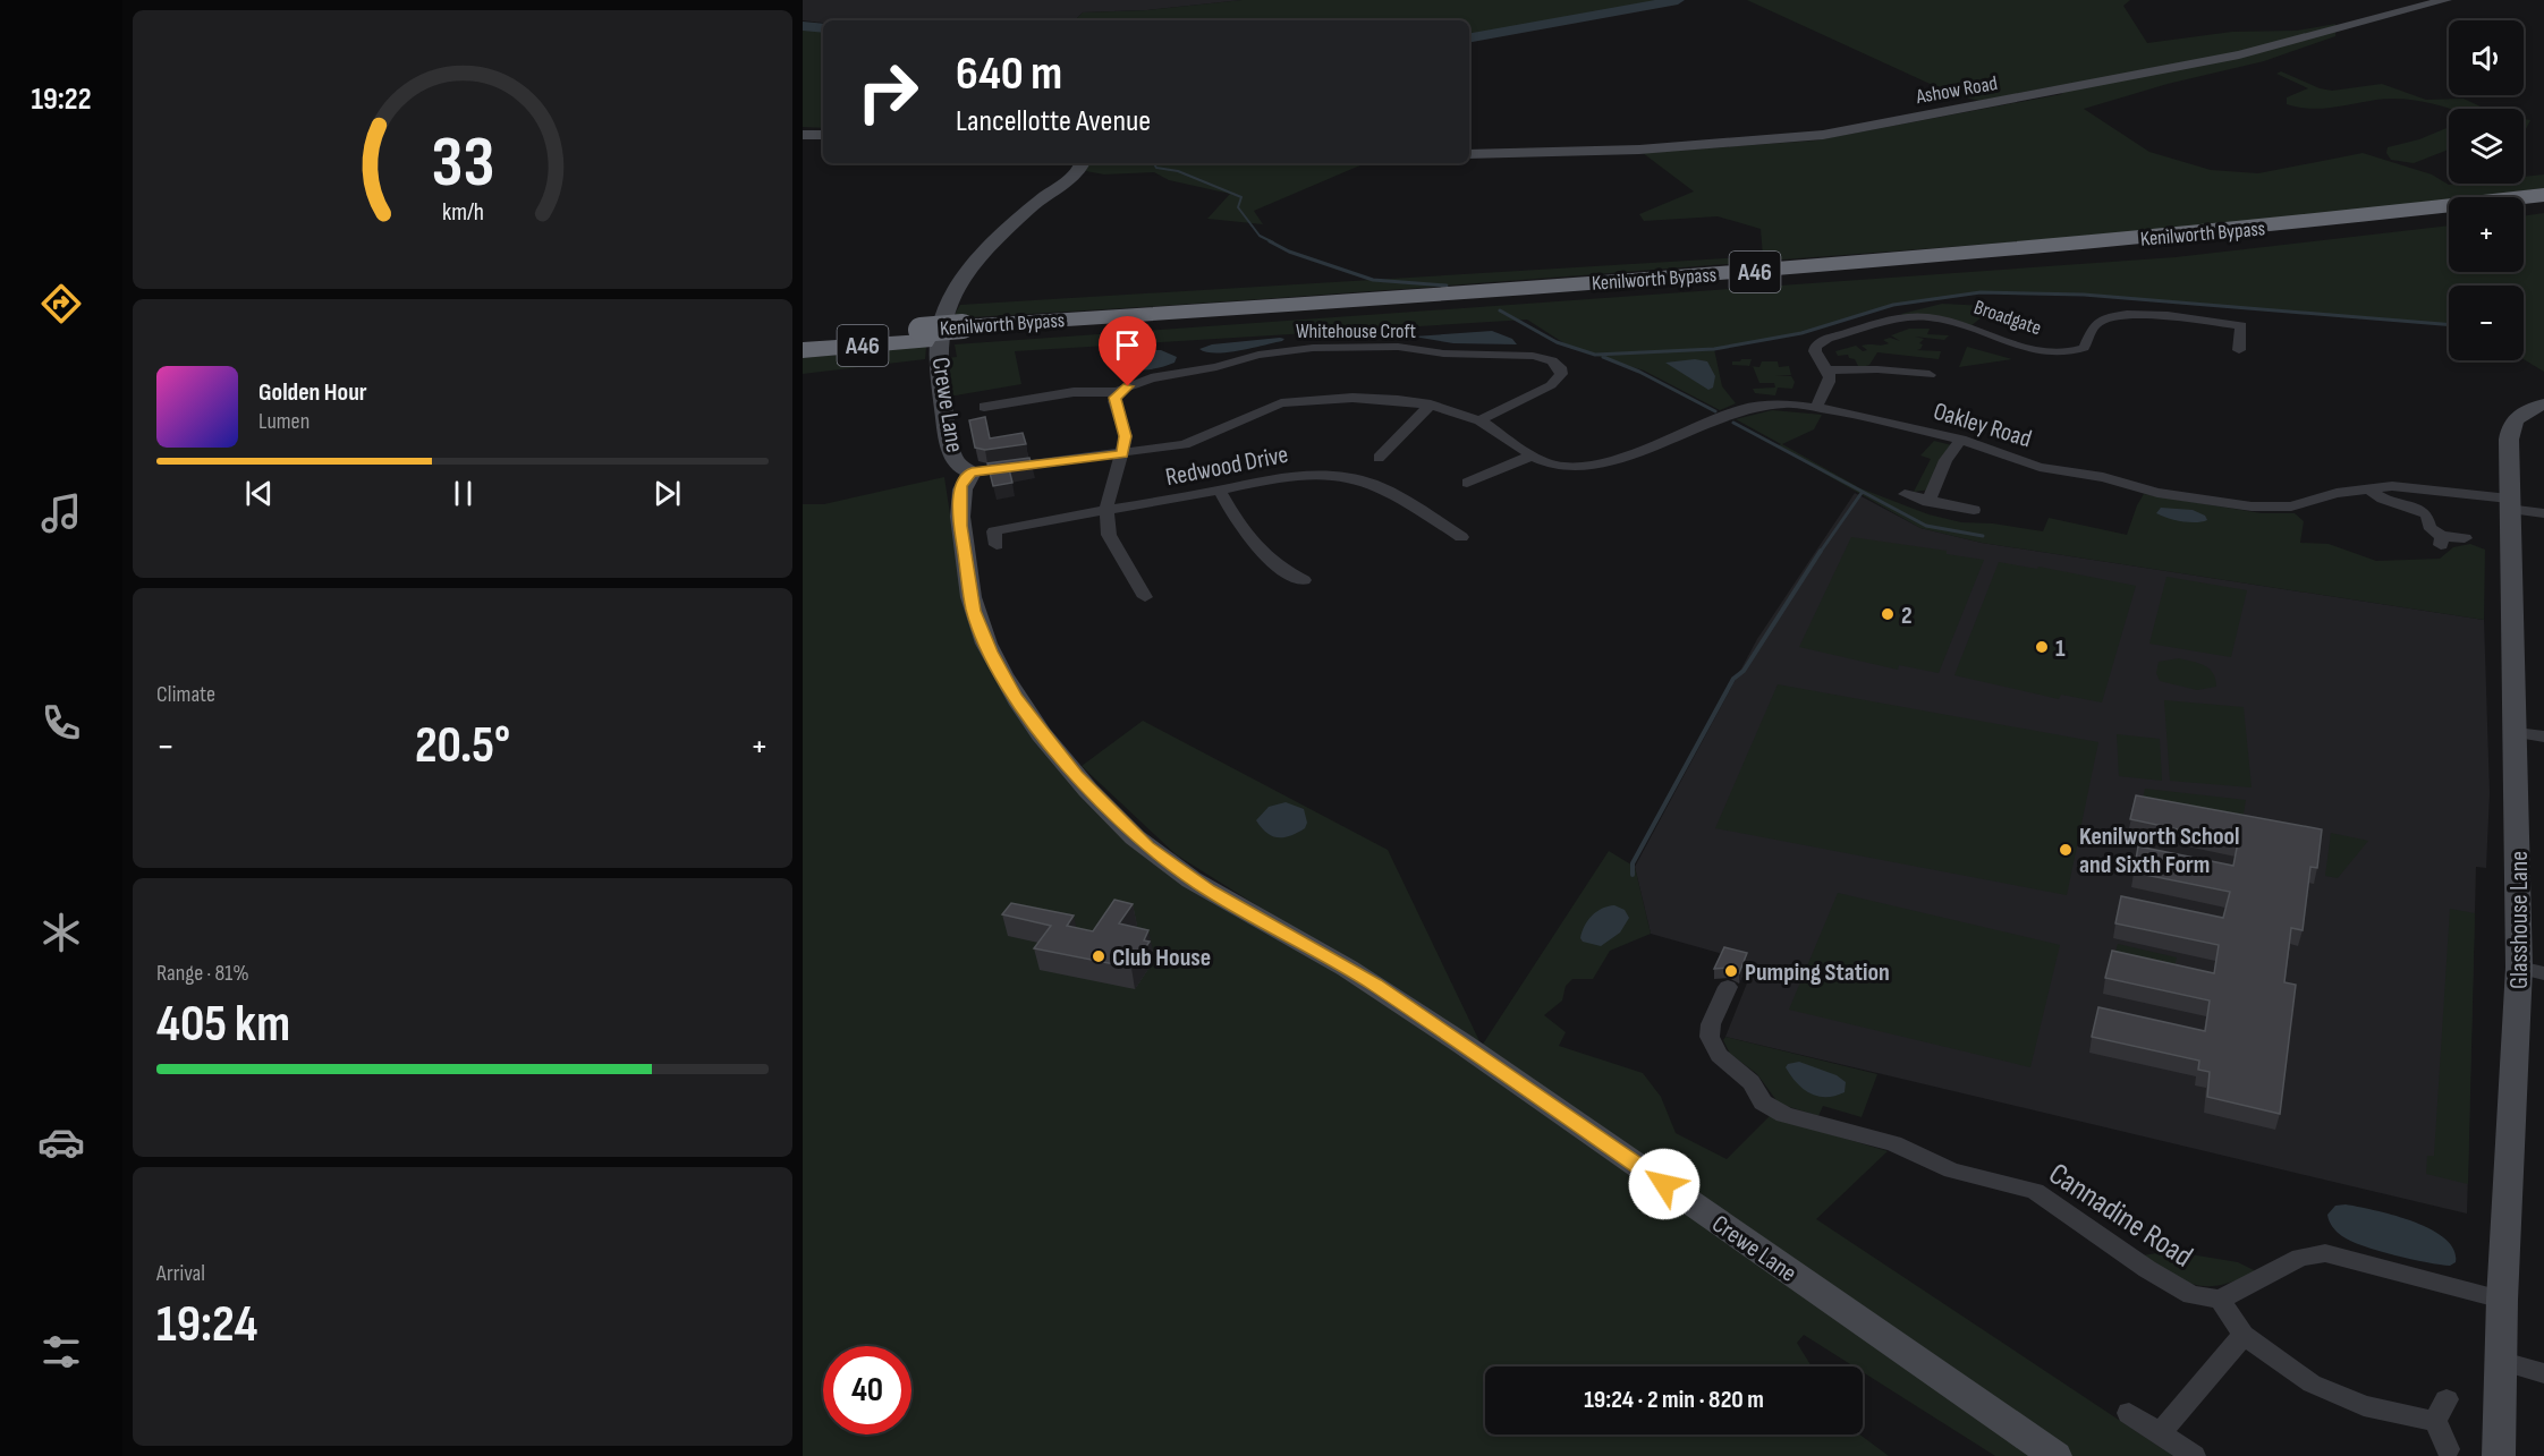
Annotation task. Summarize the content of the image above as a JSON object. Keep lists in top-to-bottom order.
{
  "streets": {
    "highway": ["Kenilworth Bypass", "A46"],
    "street": [
      "Ashow Road",
      "Broadgate",
      "Whitehouse Croft",
      "Crewe Lane",
      "Oakley Road",
      "Redwood Drive",
      "Glasshouse Lane",
      "Cannadine Road"
    ]
  },
  "crossings": [
    ["Oakley Road", "Glasshouse Lane"]
  ],
  "places": [
    "2",
    "1",
    "Kenilworth School and Sixth Form",
    "Club House",
    "Pumping Station"
  ],
  "page": {
    "tabs": "19:22",
    "map_buttons": ["+", "−"],
    "turn": ["640 m", "Lancellotte Avenue"],
    "song": ["Golden Hour", "Lumen"],
    "tile": [
      "Climate",
      ["Range · 81%", "405 km"],
      ["Arrival", "19:24"]
    ],
    "heat": ["−", "20.5°", "+"],
    "limit": "40",
    "trip": "19:24 · 2 min · 820 m",
    "gauge": ["33", "km/h"]
  }
}
